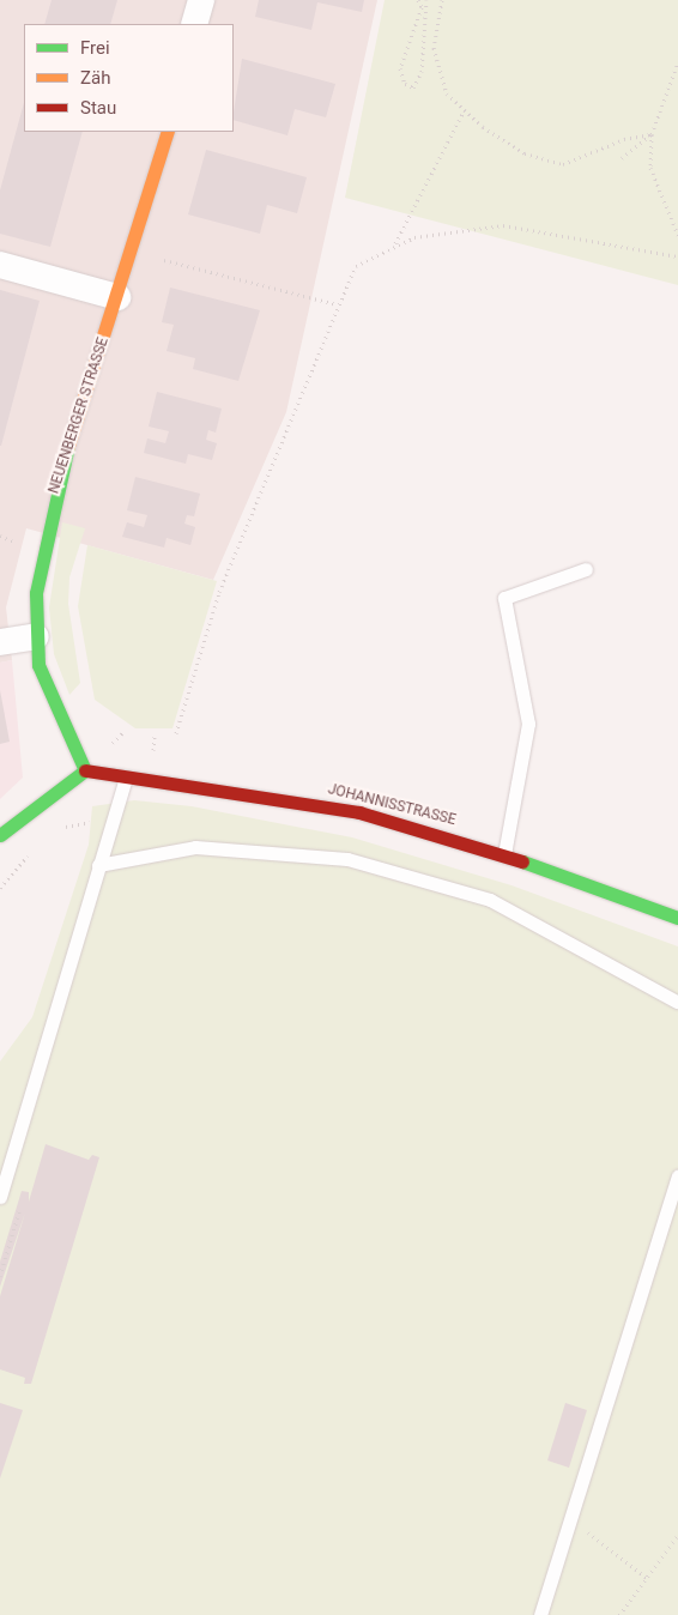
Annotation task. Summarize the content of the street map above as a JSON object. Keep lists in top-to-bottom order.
{
  "streets": {
    "street": ["NEUENBERGER STRASSE", "JOHANNISSTRASSE"]
  },
  "crossings": [
    ["NEUENBERGER STRASSE", "JOHANNISSTRASSE"]
  ],
  "legend": ["Frei", "Zäh", "Stau"]
}
